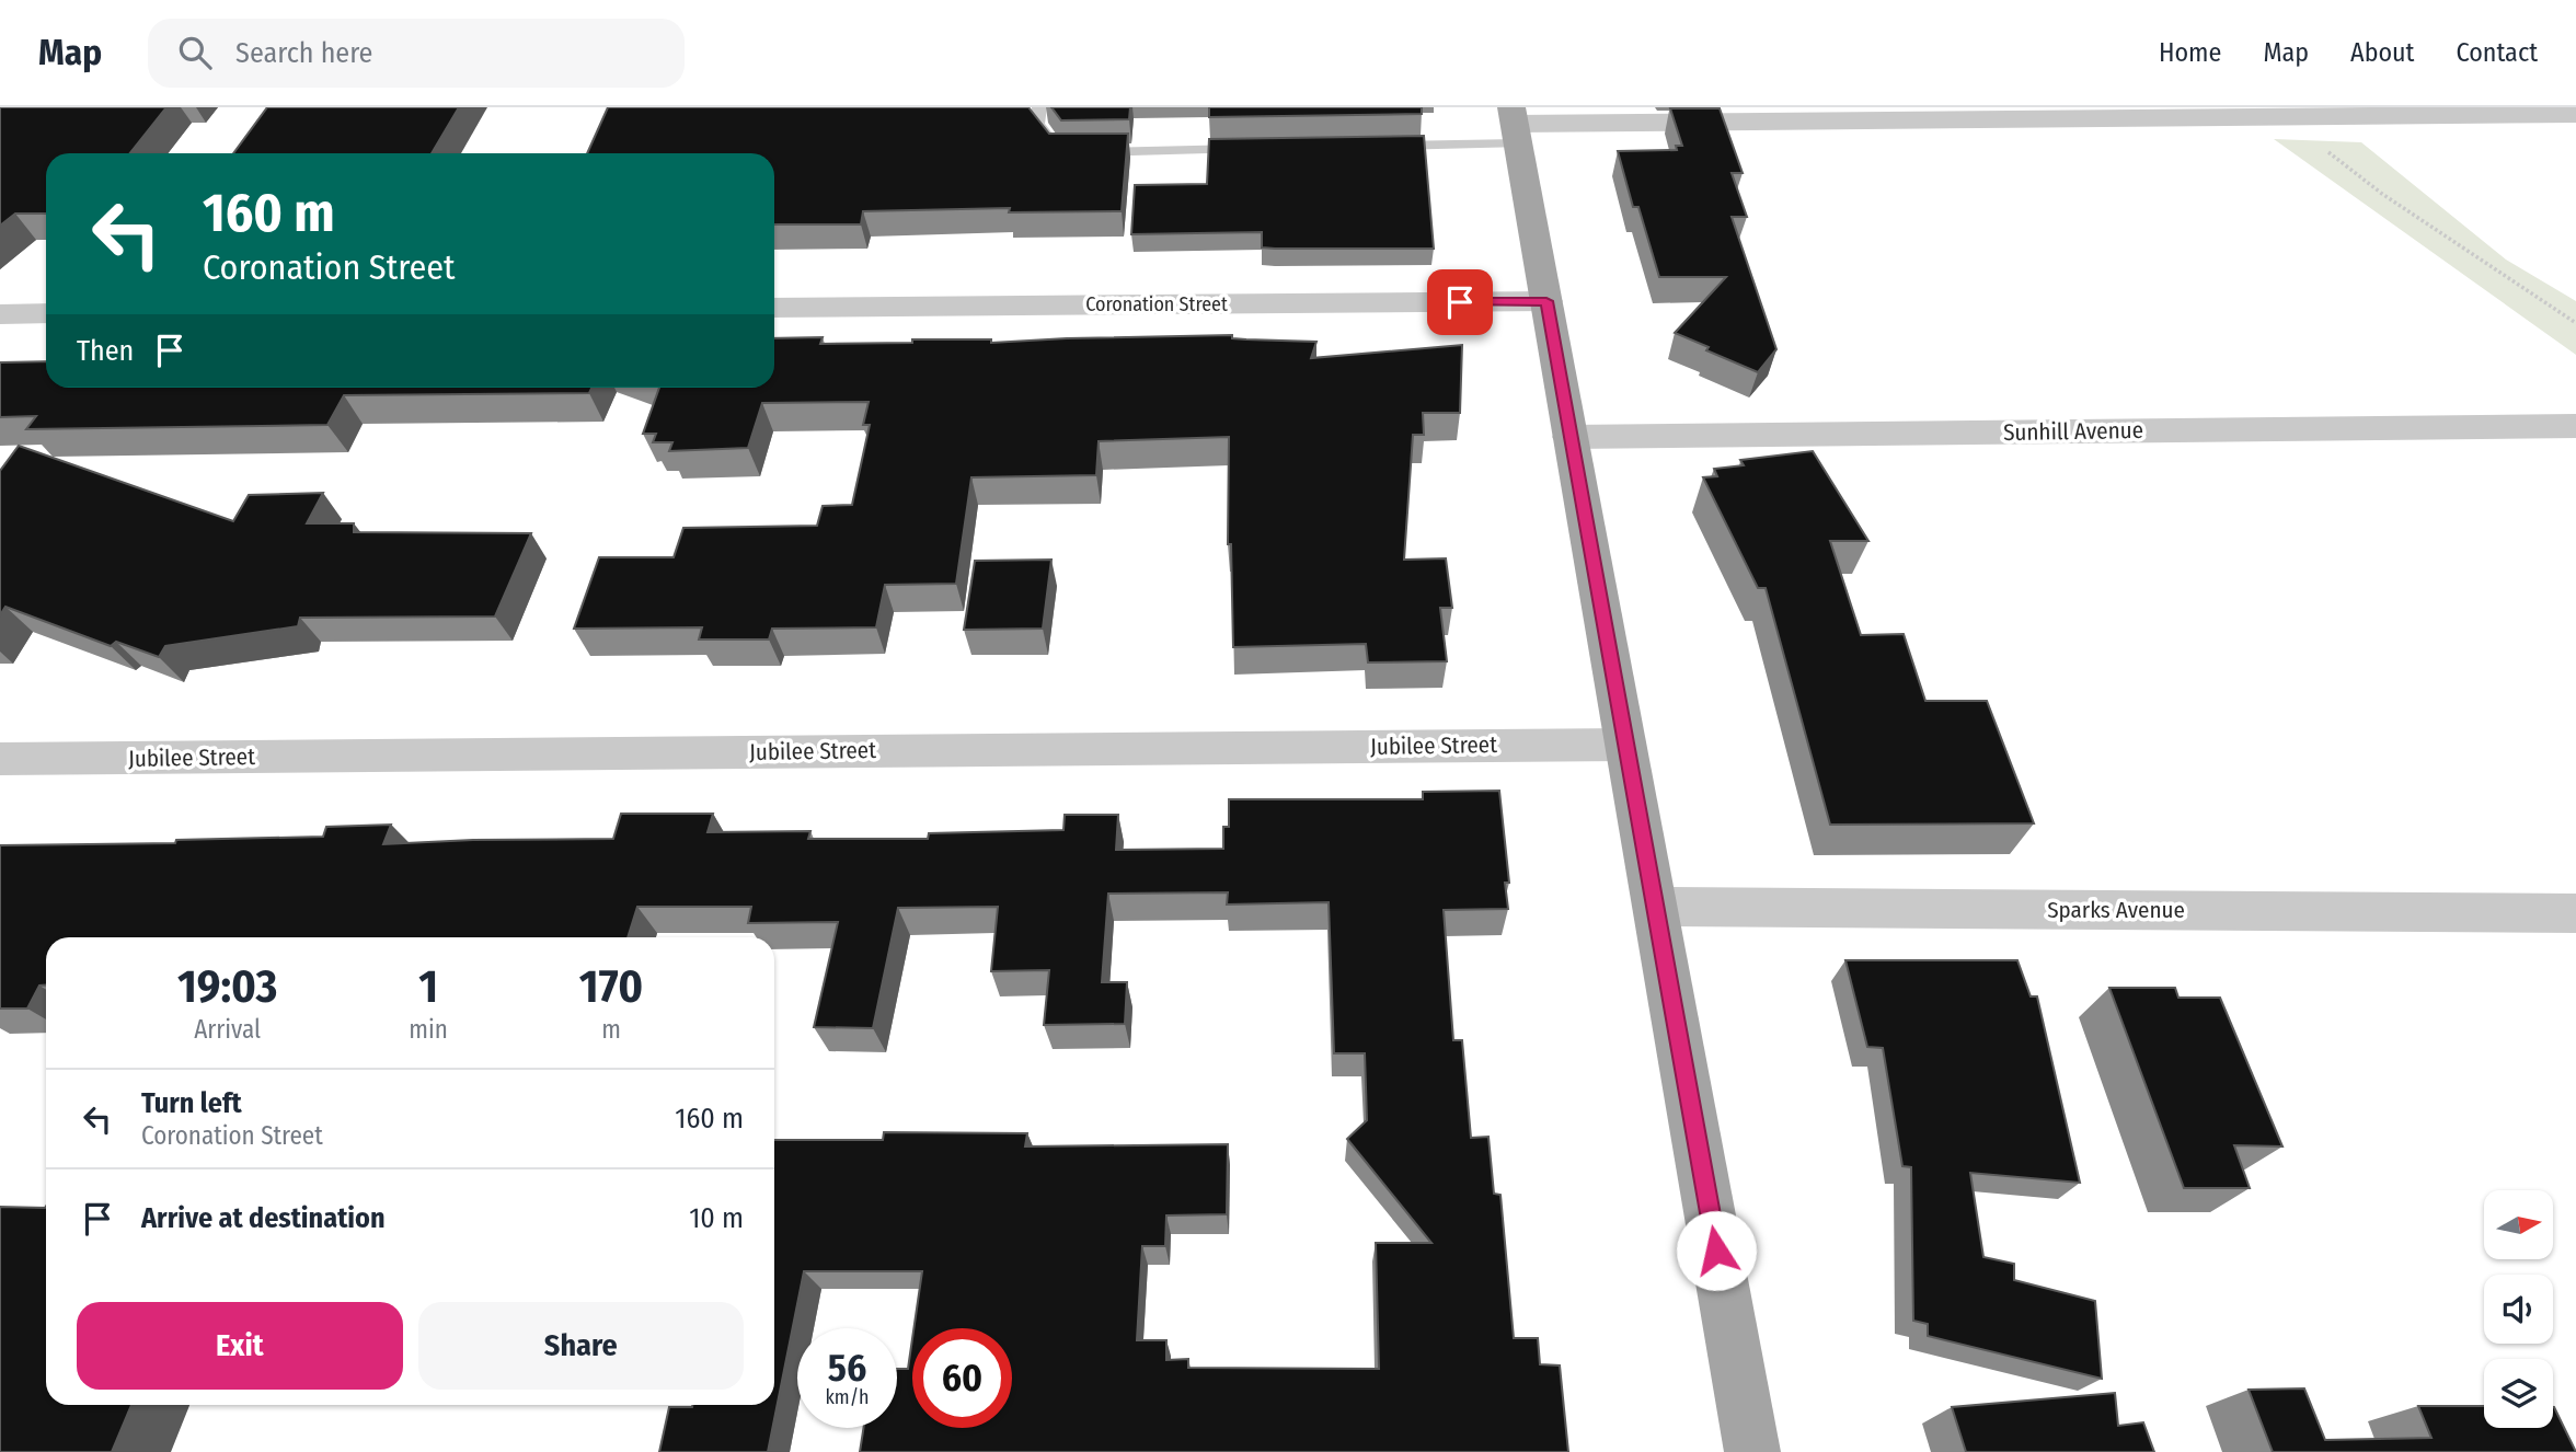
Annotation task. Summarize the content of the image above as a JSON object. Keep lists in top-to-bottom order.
{
  "streets": {
    "street": [
      "Coronation Street",
      "Sunhill Avenue",
      "Jubilee Street",
      "Sparks Avenue"
    ]
  },
  "north": "right",
  "page": {
    "header": "Map",
    "search": "Search here",
    "nav": [
      "Home",
      "Map",
      "About",
      "Contact"
    ],
    "turn": ["160 m", "Coronation Street"],
    "then": "Then",
    "eta": [
      "19:03",
      "Arrival",
      "1",
      "min",
      "170",
      "m"
    ],
    "list": [
      {
        "name": "Turn left",
        "note": "Coronation Street",
        "value": "160 m"
      },
      {
        "name": "Arrive at destination",
        "value": "10 m"
      }
    ],
    "buttons": ["Exit", "Share"],
    "speed": "56 km/h",
    "limit": "60"
  }
}
